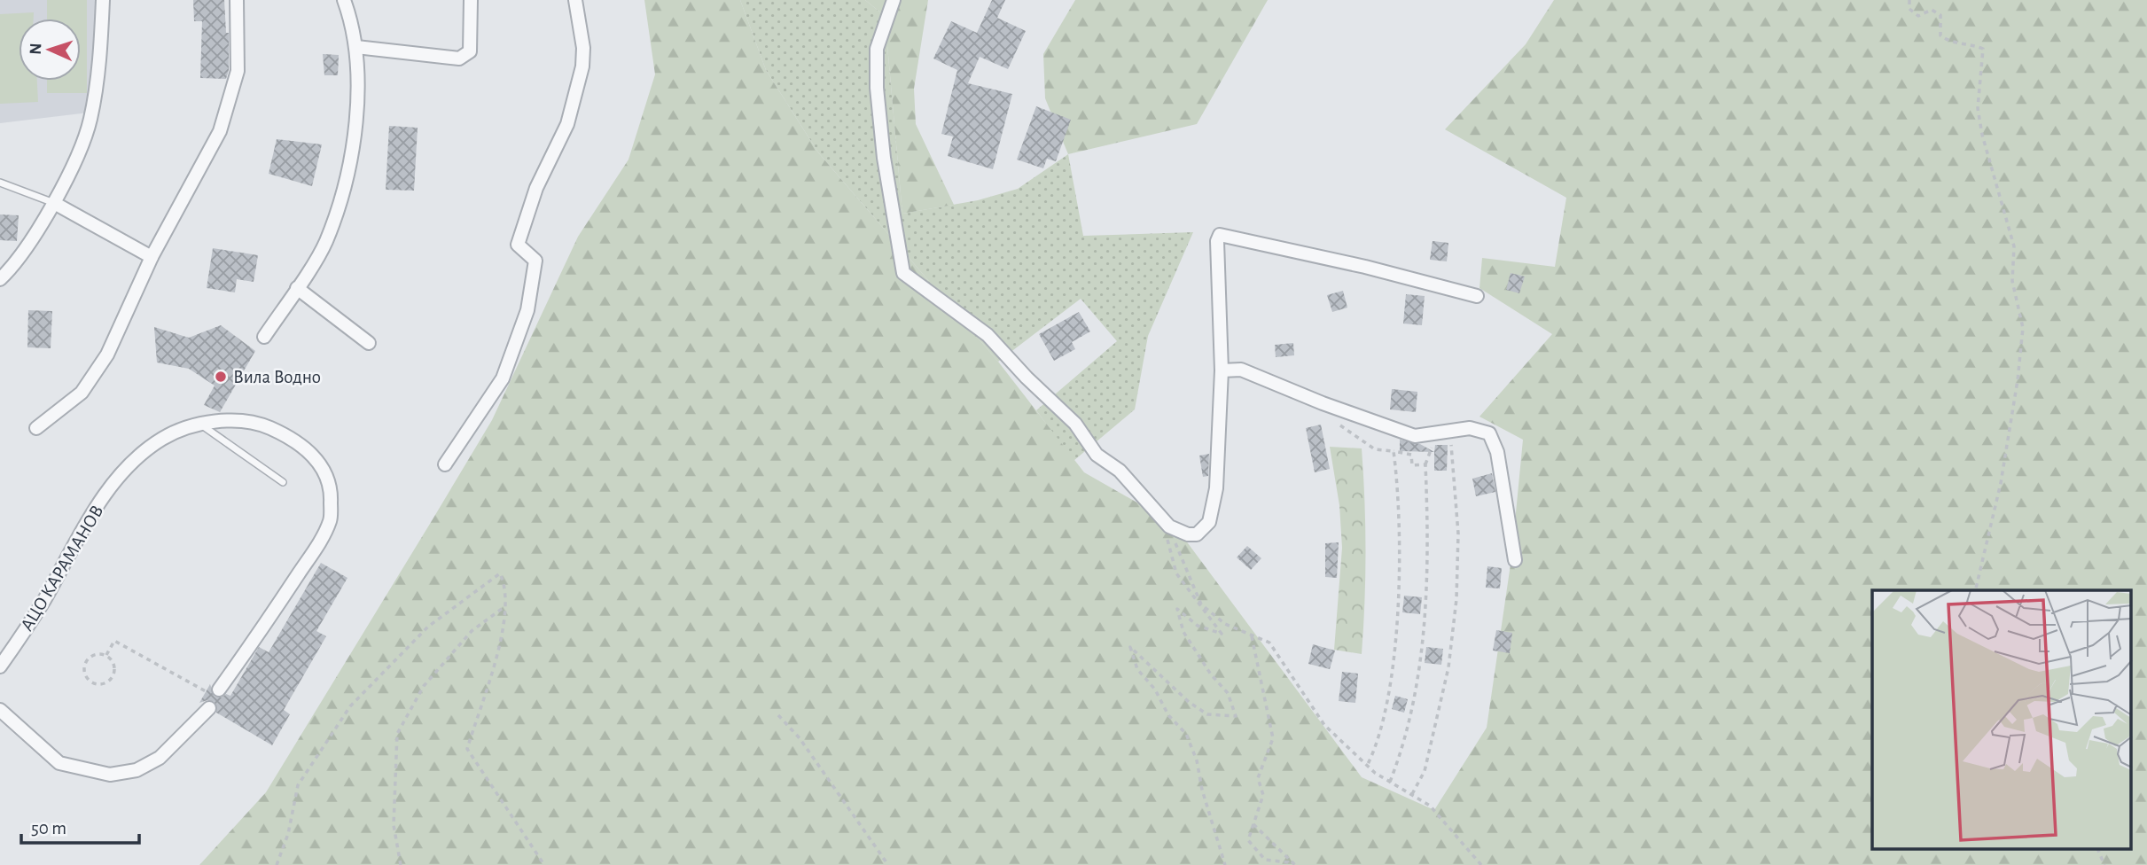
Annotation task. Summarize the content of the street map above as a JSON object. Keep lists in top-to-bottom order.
{
  "streets": {
    "street": ["АЦО КАРАМАНОВ"]
  },
  "places": ["Вила Водно"],
  "scale_bar": "50 m",
  "north": "left"
}
